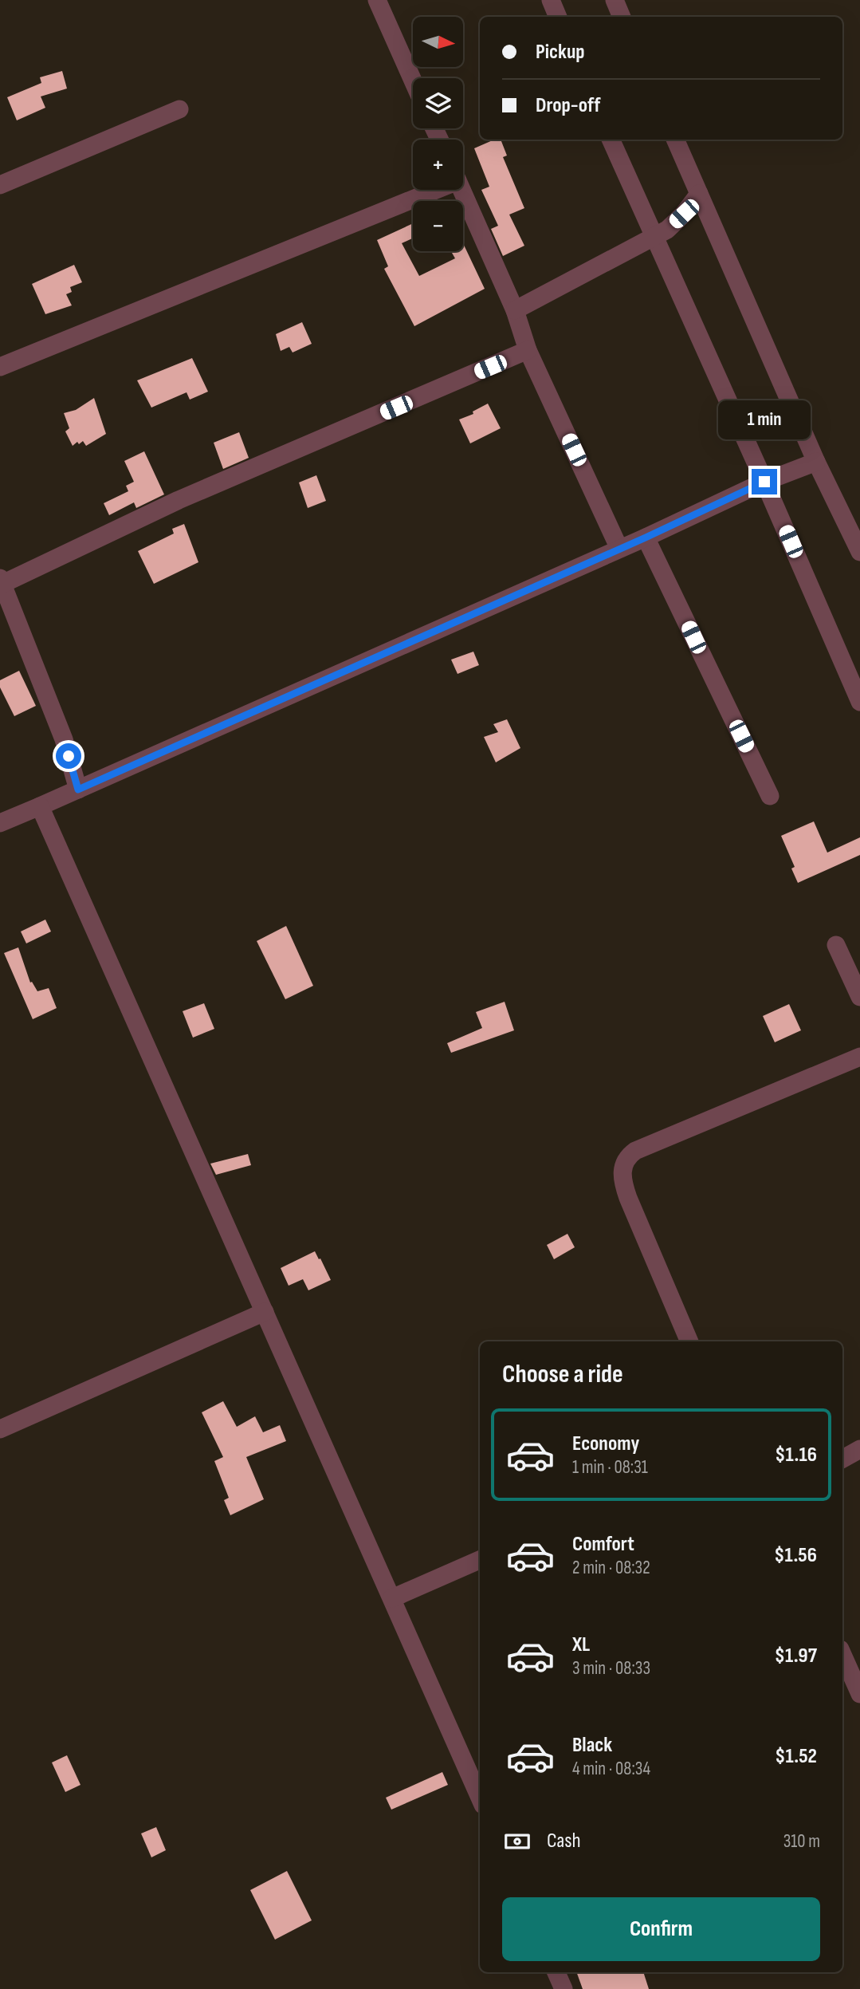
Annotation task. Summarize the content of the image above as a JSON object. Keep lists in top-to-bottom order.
{
  "north": "right",
  "page": {
    "map_buttons": ["+", "−"],
    "banner": ["Pickup", "Drop-off"],
    "bubble": "1 min",
    "heading": "Choose a ride",
    "list": [
      {
        "name": "Economy",
        "note": "1 min · 08:31",
        "value": "$1.16"
      },
      {
        "name": "Comfort",
        "note": "2 min · 08:32",
        "value": "$1.56"
      },
      {
        "name": "XL",
        "note": "3 min · 08:33",
        "value": "$1.97"
      },
      {
        "name": "Black",
        "note": "4 min · 08:34",
        "value": "$1.52"
      }
    ],
    "pay": ["Cash", "310 m"],
    "buttons": "Confirm"
  }
}
